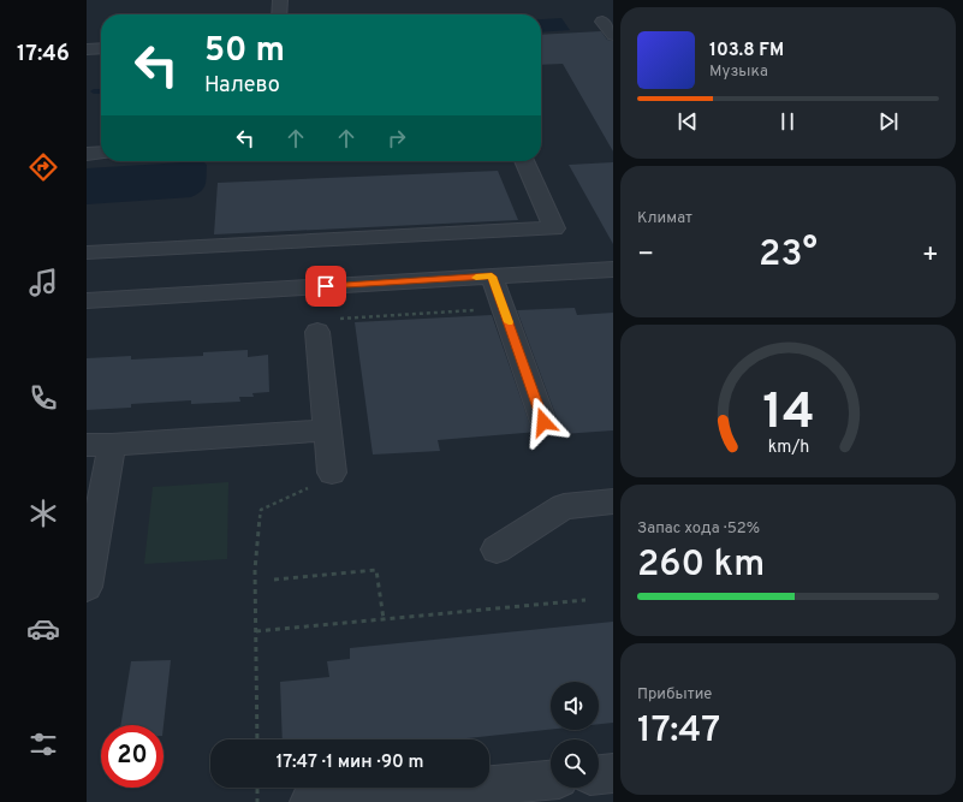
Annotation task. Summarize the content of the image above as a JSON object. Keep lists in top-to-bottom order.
{
  "page": {
    "tabs": "17:46",
    "turn": ["50 m", "Налево"],
    "song": ["103.8 FM", "Музыка"],
    "tile": [
      "Климат",
      ["Запас хода · 52%", "260 km"],
      ["Прибытие", "17:47"]
    ],
    "heat": ["−", "23°", "+"],
    "limit": "20",
    "trip": "17:47 · 1 мин · 90 m",
    "gauge": ["14", "km/h"]
  }
}
